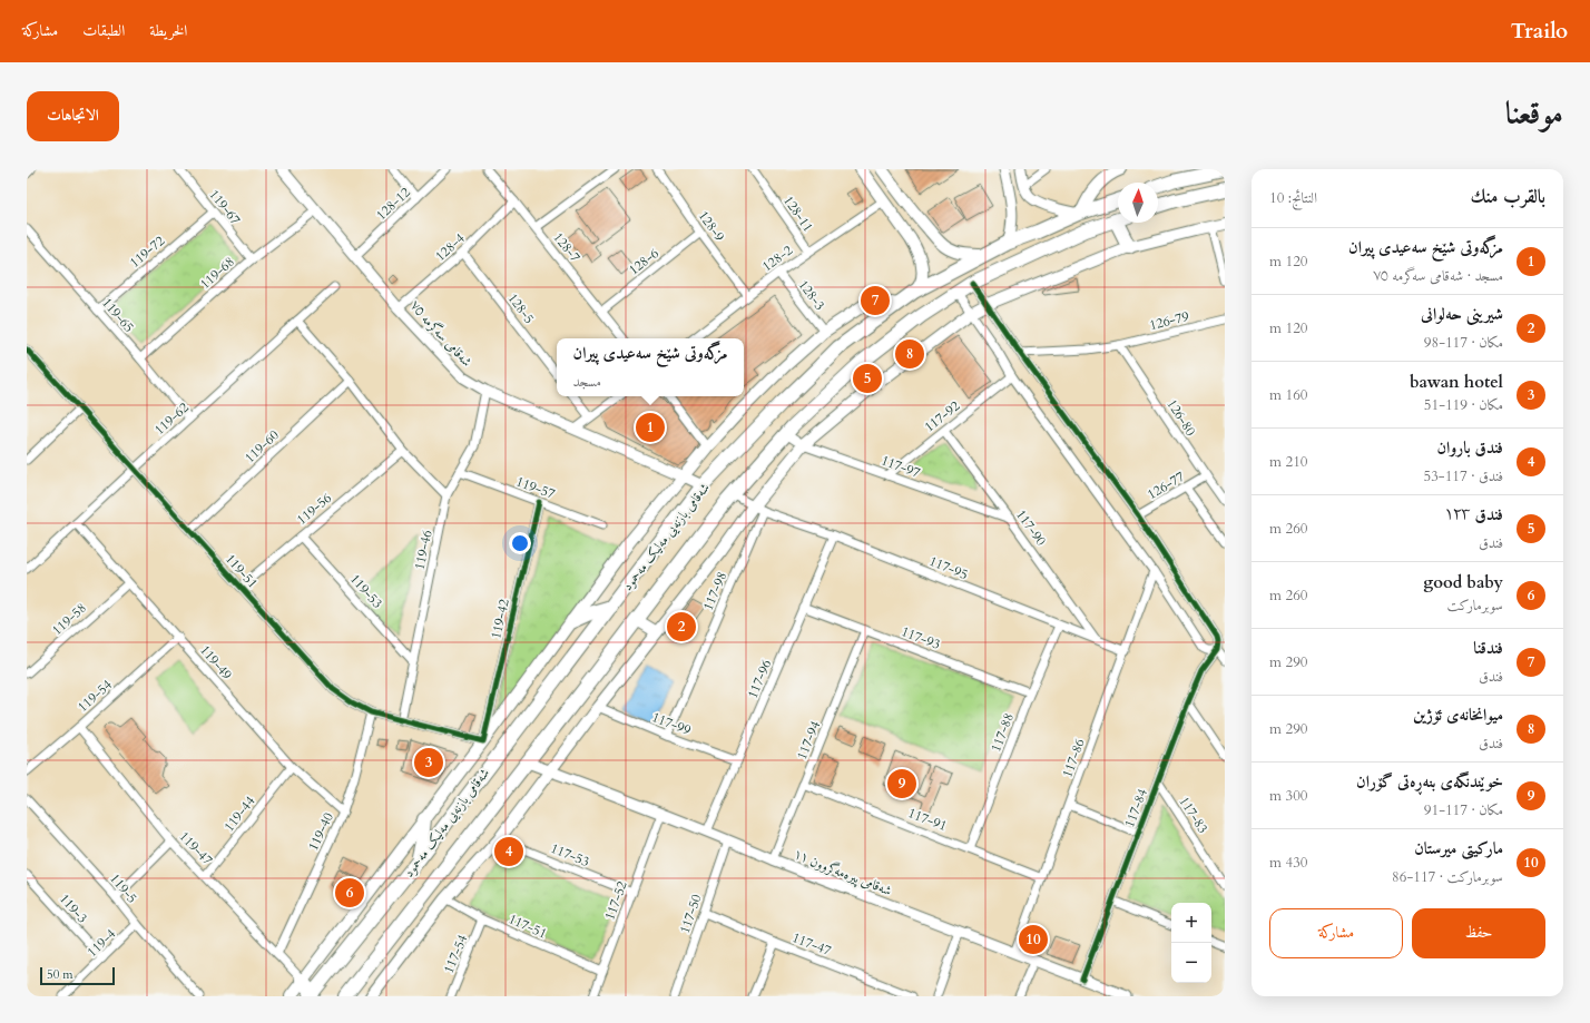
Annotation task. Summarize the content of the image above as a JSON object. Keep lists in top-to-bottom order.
{
  "streets": {
    "highway": ["شەقامی بازنەیی مەلیک مەحمود"],
    "street": [
      "128-12",
      "119-67",
      "128-11",
      "128-9",
      "128-4",
      "128-7",
      "119-72",
      "128-2",
      "128-6",
      "119-68",
      "128-3",
      "128-5",
      "119-65",
      "126-79",
      "شەقامی سەگرمە ٧٥",
      "117-92",
      "126-80",
      "119-62",
      "119-60",
      "117-97",
      "126-77",
      "119-57",
      "119-56",
      "117-90",
      "119-46",
      "117-95",
      "119-51",
      "119-53",
      "117-98",
      "119-58",
      "119-42",
      "117-93",
      "119-49",
      "117-96",
      "119-54",
      "117-99",
      "117-88",
      "117-94",
      "117-86",
      "117-84",
      "119-44",
      "117-83",
      "117-91",
      "119-40",
      "119-47",
      "117-53",
      "شەقامی پیرەمەگروون ١١",
      "119-5",
      "117-52",
      "119-3",
      "117-50",
      "117-51",
      "119-4",
      "117-47",
      "117-54"
    ]
  },
  "crossings": [
    ["128-12", "شەقامی سەگرمە ٧٥"],
    ["119-67", "119-72"],
    ["119-67", "119-68"],
    ["128-11", "128-2"],
    ["128-9", "128-2"],
    ["128-9", "128-6"],
    ["128-4", "128-7"],
    ["128-4", "128-5"],
    ["128-4", "شەقامی سەگرمە ٧٥"],
    ["128-7", "128-6"],
    ["119-72", "119-65"],
    ["128-2", "128-3"],
    ["119-68", "119-65"],
    ["119-68", "شەقامی سەگرمە ٧٥"],
    ["119-65", "119-62"],
    ["126-79", "126-80"],
    ["شەقامی سەگرمە ٧٥", "شەقامی بازنەیی مەلیک مەحمود"],
    ["شەقامی سەگرمە ٧٥", "119-46"],
    ["117-92", "117-97"],
    ["117-92", "117-90"],
    ["126-80", "126-77"],
    ["119-62", "119-51"],
    ["119-62", "119-49"],
    ["119-60", "119-51"],
    ["117-97", "117-90"],
    ["117-97", "شەقامی بازنەیی مەلیک مەحمود"],
    ["119-57", "119-46"],
    ["119-57", "119-42"],
    ["119-56", "119-51"],
    ["119-56", "119-53"],
    ["117-90", "117-95"],
    ["شەقامی بازنەیی مەلیک مەحمود", "شەقامی پیرەمەگروون ١١"],
    ["119-46", "119-51"],
    ["119-46", "119-53"],
    ["117-95", "117-98"],
    ["117-95", "117-96"],
    ["117-95", "117-88"],
    ["117-95", "117-86"],
    ["119-51", "119-42"],
    ["119-51", "119-40"],
    ["117-98", "117-99"],
    ["119-58", "119-49"],
    ["117-93", "117-96"],
    ["117-93", "117-88"],
    ["117-93", "117-94"],
    ["119-49", "119-54"],
    ["119-49", "119-44"],
    ["119-49", "119-40"],
    ["117-96", "117-99"],
    ["117-96", "شەقامی پیرەمەگروون ١١"],
    ["119-54", "119-47"],
    ["117-88", "117-91"],
    ["117-94", "117-91"],
    ["117-94", "شەقامی پیرەمەگروون ١١"],
    ["117-86", "117-91"],
    ["117-86", "شەقامی پیرەمەگروون ١١"],
    ["117-84", "117-83"],
    ["117-84", "شەقامی پیرەمەگروون ١١"],
    ["119-44", "119-47"],
    ["119-40", "119-47"],
    ["117-53", "117-52"],
    ["شەقامی پیرەمەگروون ١١", "117-52"],
    ["شەقامی پیرەمەگروون ١١", "117-50"],
    ["119-5", "119-4"],
    ["117-52", "117-51"],
    ["119-3", "119-4"],
    ["117-50", "117-47"],
    ["117-51", "117-54"]
  ],
  "scale_bar": "50 m",
  "north": "top",
  "page": {
    "header": "Trailo",
    "nav": ["الخريطة", "الطبقات", "مشاركة"],
    "title": "موقعنا",
    "buttons": [
      "الاتجاهات",
      ["حفظ", "مشاركة"]
    ],
    "heading": ["بالقرب منك", "النتائج: 10"],
    "list": [
      {
        "mark": "1",
        "name": "مزگەوتی شێخ سەعیدی پیران",
        "note": "مسجد · شەقامی سەگرمە ٧٥",
        "value": "120 m"
      },
      {
        "mark": "2",
        "name": "شیرینی ‌حەلوانی",
        "note": "مكان · 117-98",
        "value": "120 m"
      },
      {
        "mark": "3",
        "name": "bawan hotel",
        "note": "مكان · 119-51",
        "value": "160 m"
      },
      {
        "mark": "4",
        "name": "فندق باروان",
        "note": "فندق · 117-53",
        "value": "210 m"
      },
      {
        "mark": "5",
        "name": "فندق ١٢٣",
        "note": "فندق",
        "value": "260 m"
      },
      {
        "mark": "6",
        "name": "good baby",
        "note": "سوبرماركت",
        "value": "260 m"
      },
      {
        "mark": "7",
        "name": "فندقنا",
        "note": "فندق",
        "value": "290 m"
      },
      {
        "mark": "8",
        "name": "میوانخانەی ئۆژین",
        "note": "فندق",
        "value": "290 m"
      },
      {
        "mark": "9",
        "name": "خوێندنگەی بنەڕەتی گۆران",
        "note": "مكان · 117-91",
        "value": "300 m"
      },
      {
        "mark": "10",
        "name": "مارکیتی میرستان",
        "note": "سوبرماركت · 117-86",
        "value": "430 m"
      }
    ],
    "pins": [
      "7",
      "8",
      "5",
      "1",
      "2",
      "3",
      "9",
      "4",
      "6",
      "10"
    ],
    "popup": ["مزگەوتی شێخ سەعیدی پیران", "مسجد"],
    "map_buttons": ["+", "−"],
    "scale": "50 m"
  }
}
